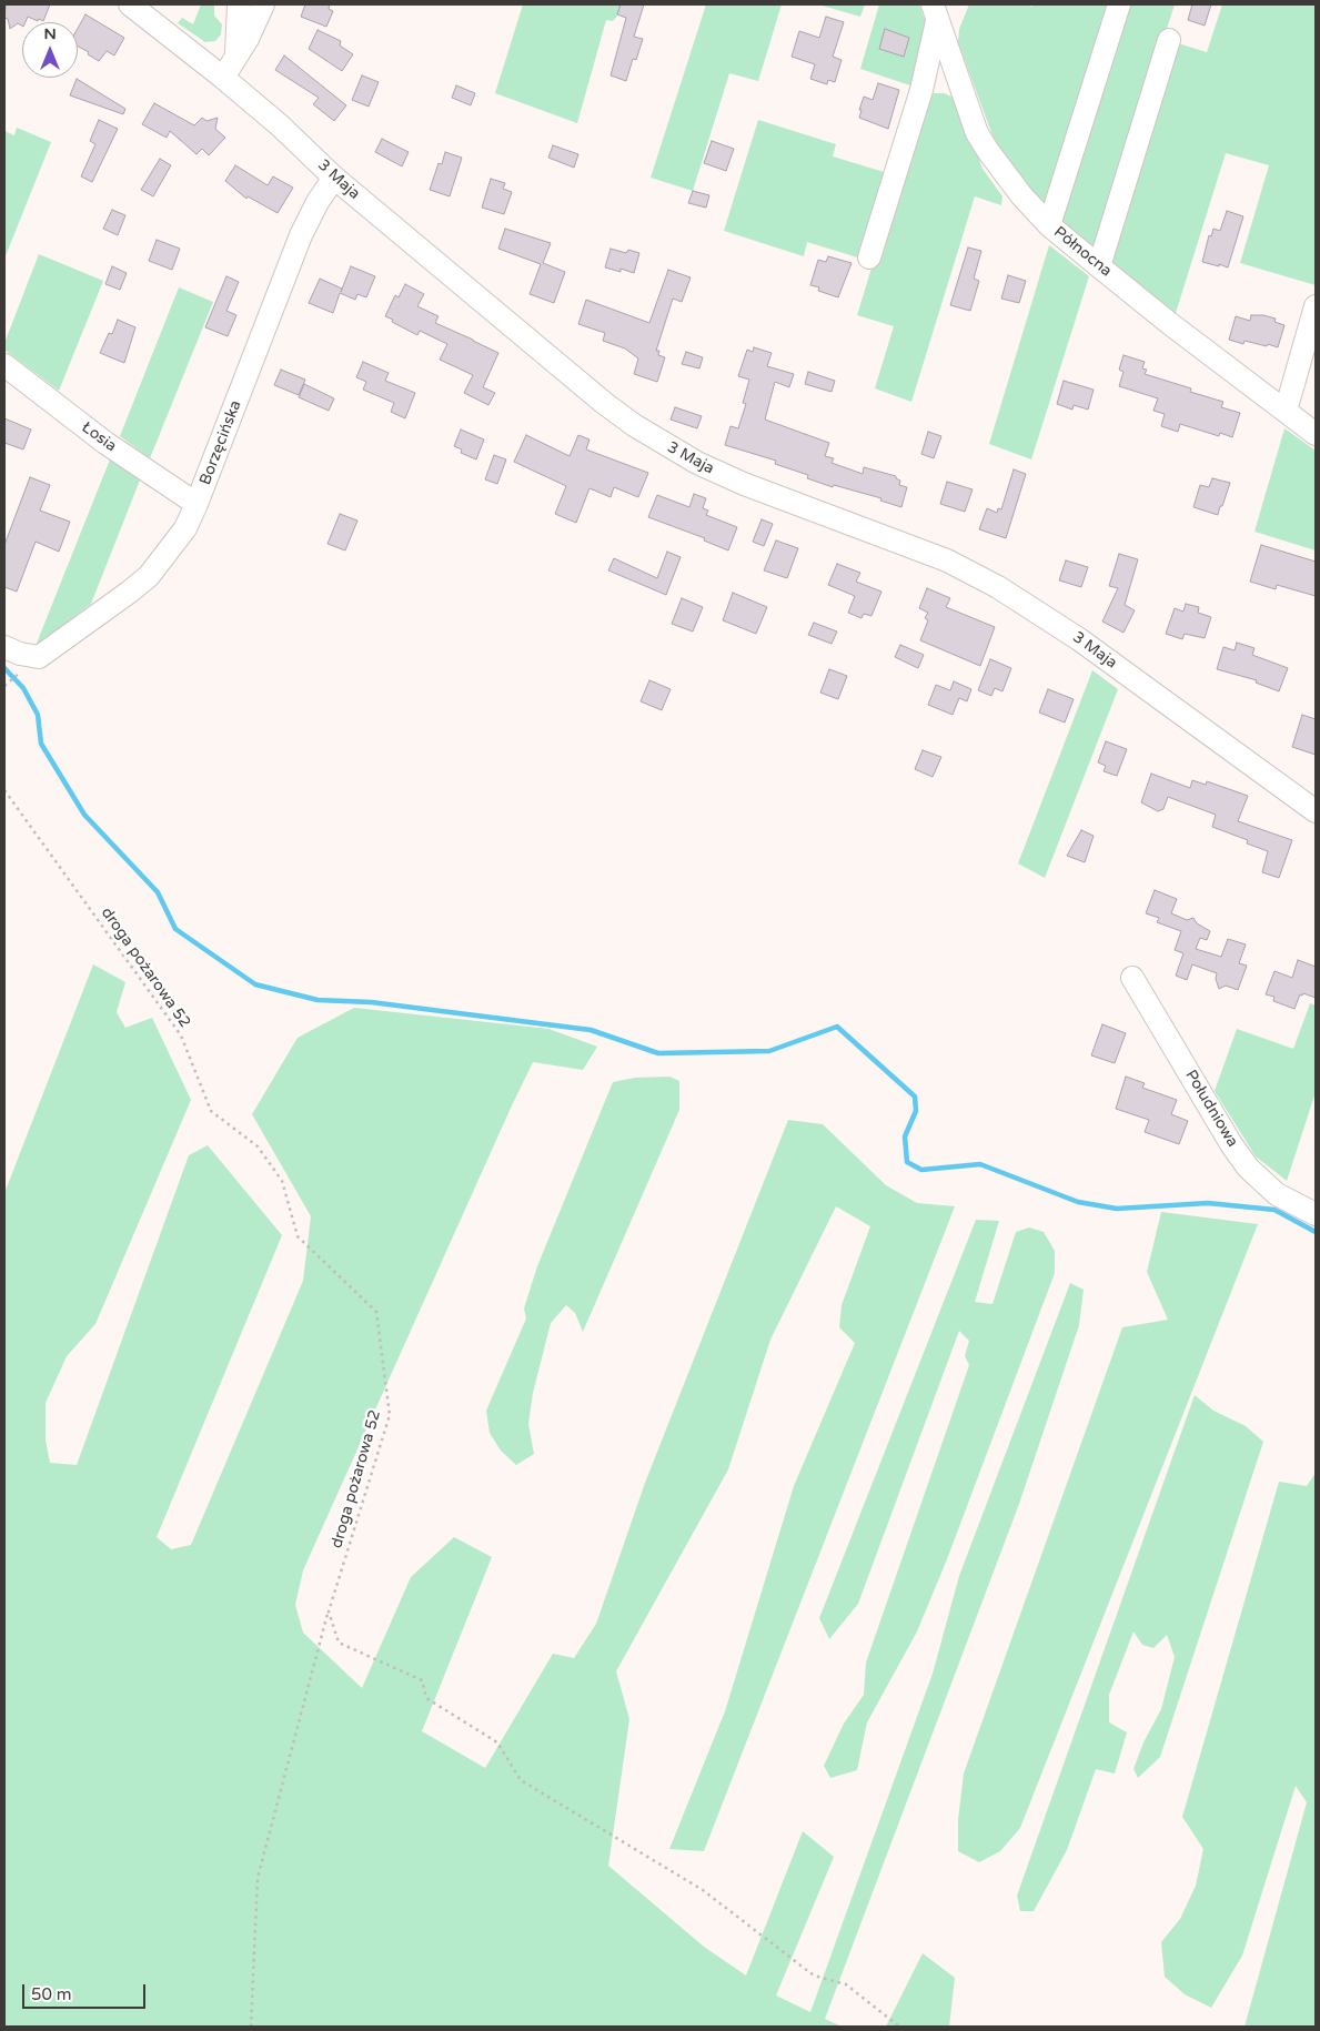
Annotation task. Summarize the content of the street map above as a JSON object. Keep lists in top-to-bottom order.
{
  "streets": {
    "street": [
      "3 Maja",
      "Północna",
      "Łosia",
      "Borzęcińska",
      "Południowa"
    ],
    "path": ["droga pożarowa 52"]
  },
  "crossings": [
    ["3 Maja", "Borzęcińska"],
    ["Łosia", "Borzęcińska"]
  ],
  "scale_bar": "50 m",
  "north": "top"
}
